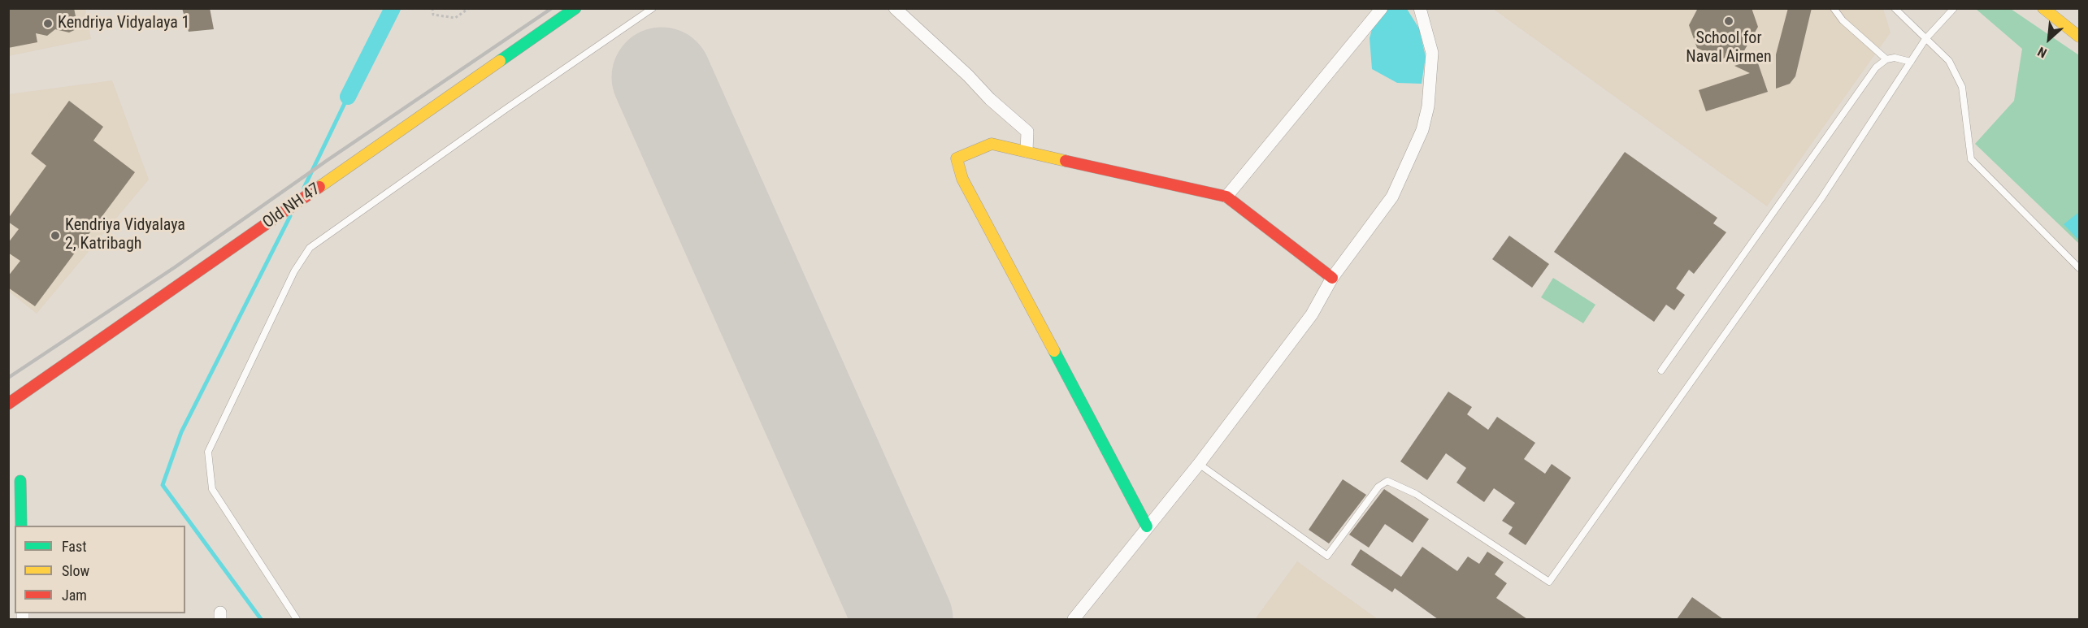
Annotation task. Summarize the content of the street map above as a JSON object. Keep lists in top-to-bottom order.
{
  "streets": {
    "street": ["Old NH 47"]
  },
  "places": ["School for Naval Airmen", "Kendriya Vidyalaya 1", "Kendriya Vidyalaya 2, Katribagh"],
  "legend": ["Fast", "Slow", "Jam"],
  "north": "bottom left"
}
